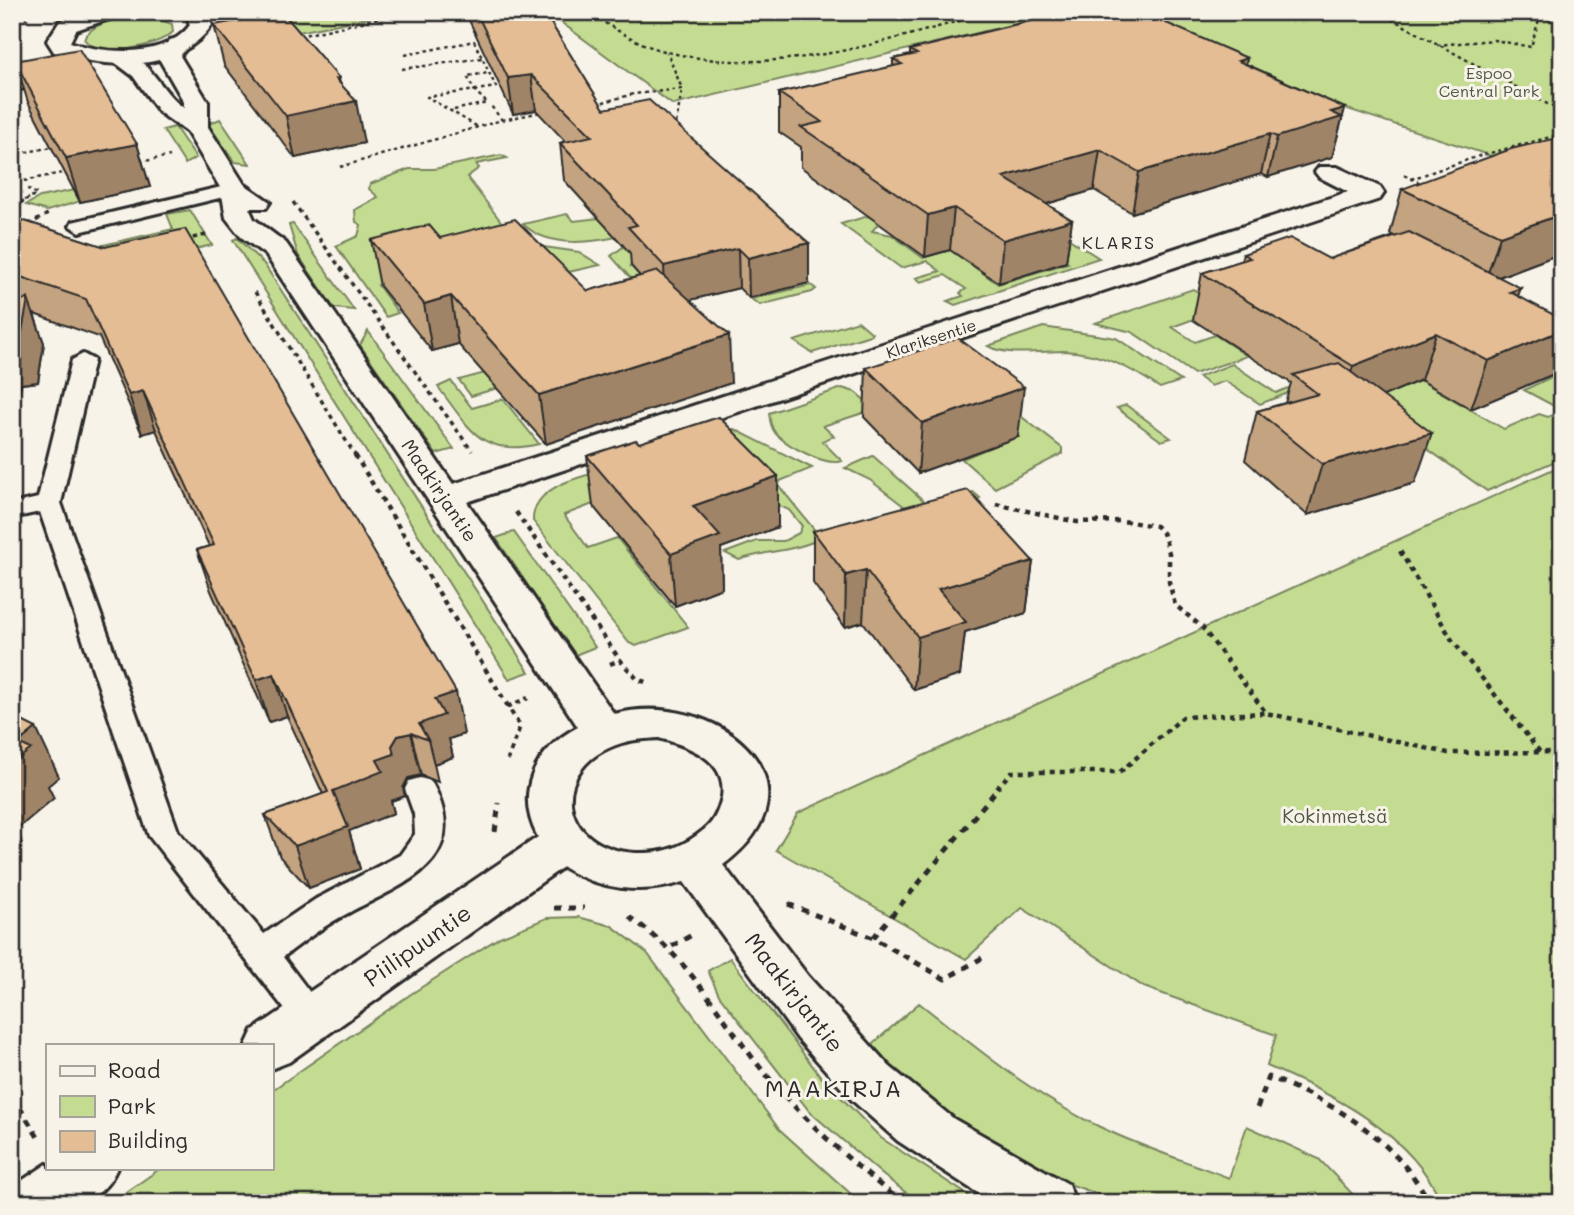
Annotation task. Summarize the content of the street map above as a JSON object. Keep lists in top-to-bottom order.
{
  "streets": {
    "street": ["Klariksentie", "Maakirjantie", "Piilipuuntie"]
  },
  "crossings": [
    ["Klariksentie", "Maakirjantie"],
    ["Maakirjantie", "Piilipuuntie"]
  ],
  "districts": ["KLARIS", "MAAKIRJA"],
  "parks": ["Espoo Central Park", "Kokinmetsä"],
  "legend": ["Road", "Park", "Building"]
}
